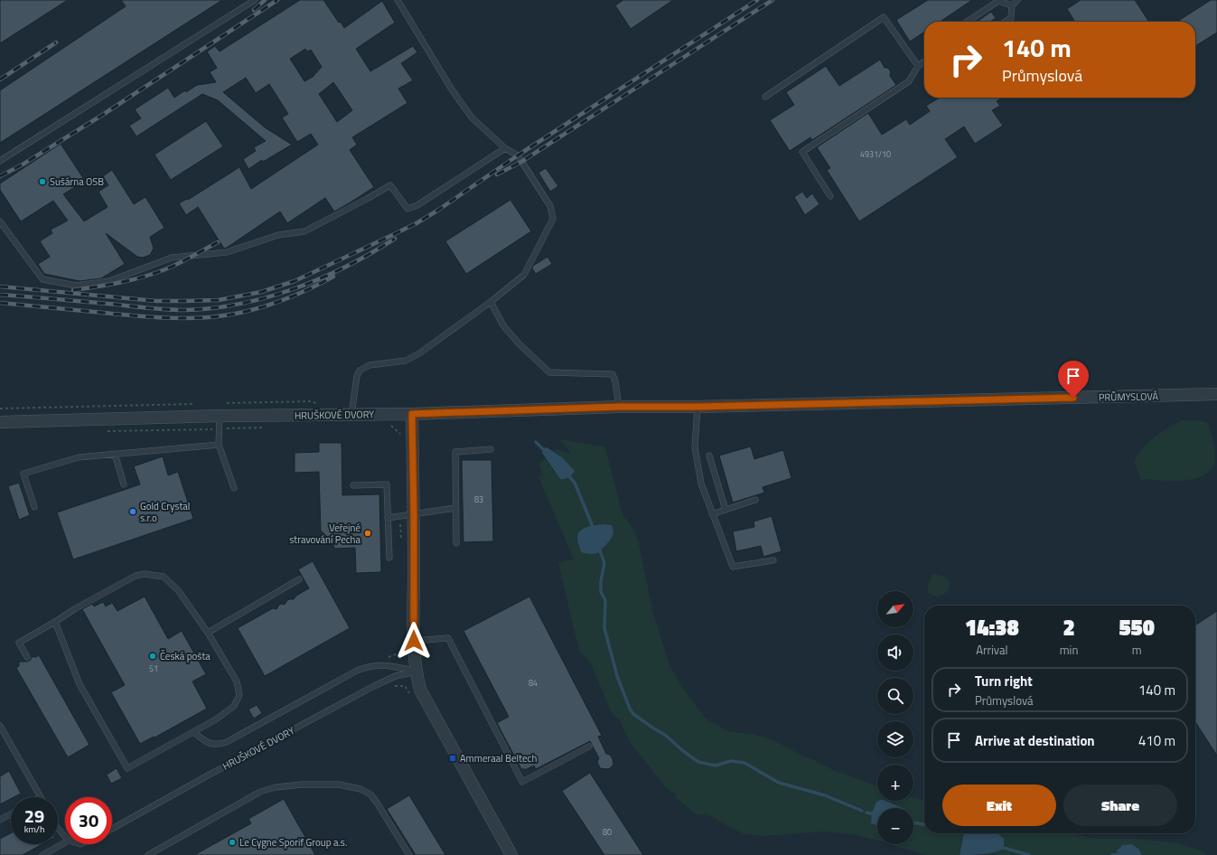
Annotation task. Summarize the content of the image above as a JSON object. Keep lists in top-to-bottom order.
{
  "streets": {
    "street": ["PRŮMYSLOVÁ", "HRUŠKOVÉ DVORY"]
  },
  "crossings": [
    ["PRŮMYSLOVÁ", "HRUŠKOVÉ DVORY"]
  ],
  "places": {
    "other": [
      "Sušárna OSB",
      "Gold Crystal s.r.o",
      "Veřejné stravování Pecha",
      "Česká pošta",
      "Le Cygne Sporif Group a.s."
    ],
    "transit": ["Ammeraal Beltech"]
  },
  "house_numbers": [
    "4931/10",
    "83",
    "51",
    "84",
    "80"
  ],
  "north": "top right",
  "page": {
    "turn": ["140 m", "Průmyslová"],
    "map_buttons": ["+", "−"],
    "eta": [
      "14:38",
      "Arrival",
      "2",
      "min",
      "550",
      "m"
    ],
    "list": [
      {
        "name": "Turn right",
        "note": "Průmyslová",
        "value": "140 m"
      },
      {
        "name": "Arrive at destination",
        "value": "410 m"
      }
    ],
    "buttons": ["Exit", "Share"],
    "speed": "29 km/h",
    "limit": "30"
  }
}
